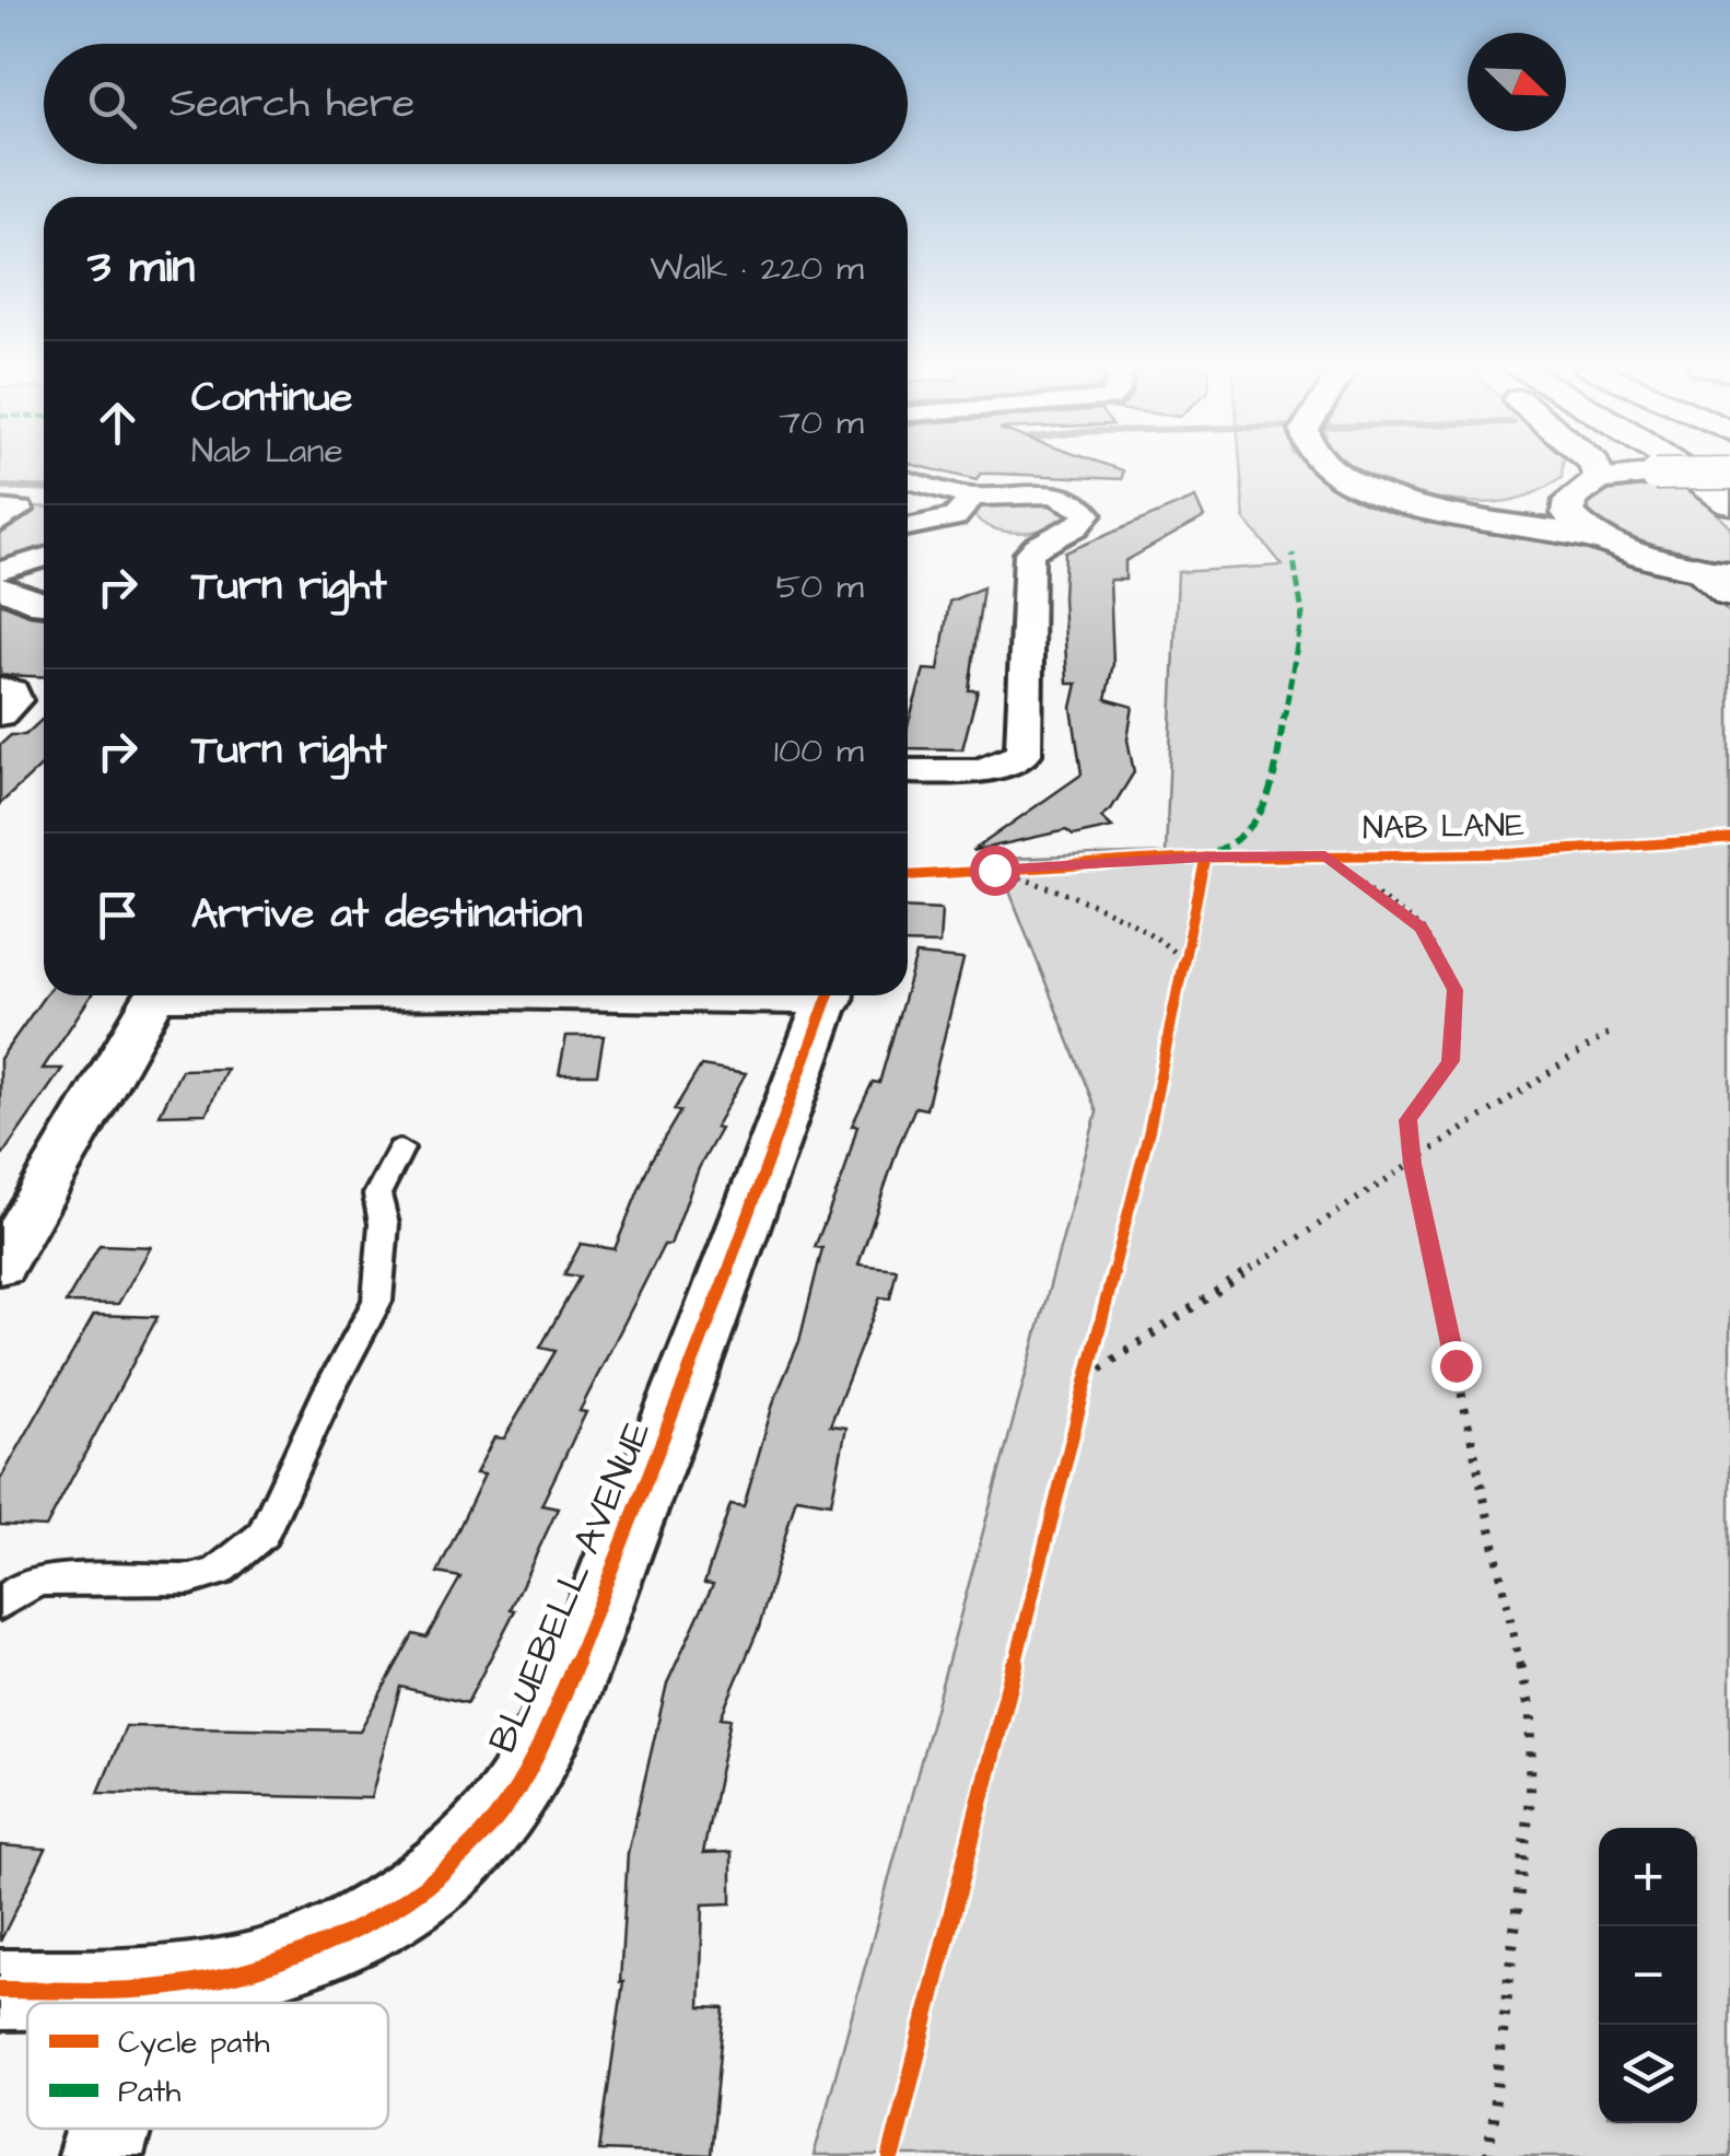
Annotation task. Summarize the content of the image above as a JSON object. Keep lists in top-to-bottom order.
{
  "streets": {
    "street": ["BLUEBELL AVENUE"],
    "cycle path": ["NAB LANE"]
  },
  "legend": ["Cycle path", "Path"],
  "north": "bottom right",
  "page": {
    "search": "Search here",
    "heading": ["3 min", "Walk · 220 m"],
    "list": [
      ["Continue", "Nab Lane", "70 m"],
      ["Turn right", "50 m"],
      ["Turn right", "100 m"],
      "Arrive at destination"
    ],
    "map_buttons": ["+", "−"]
  }
}
